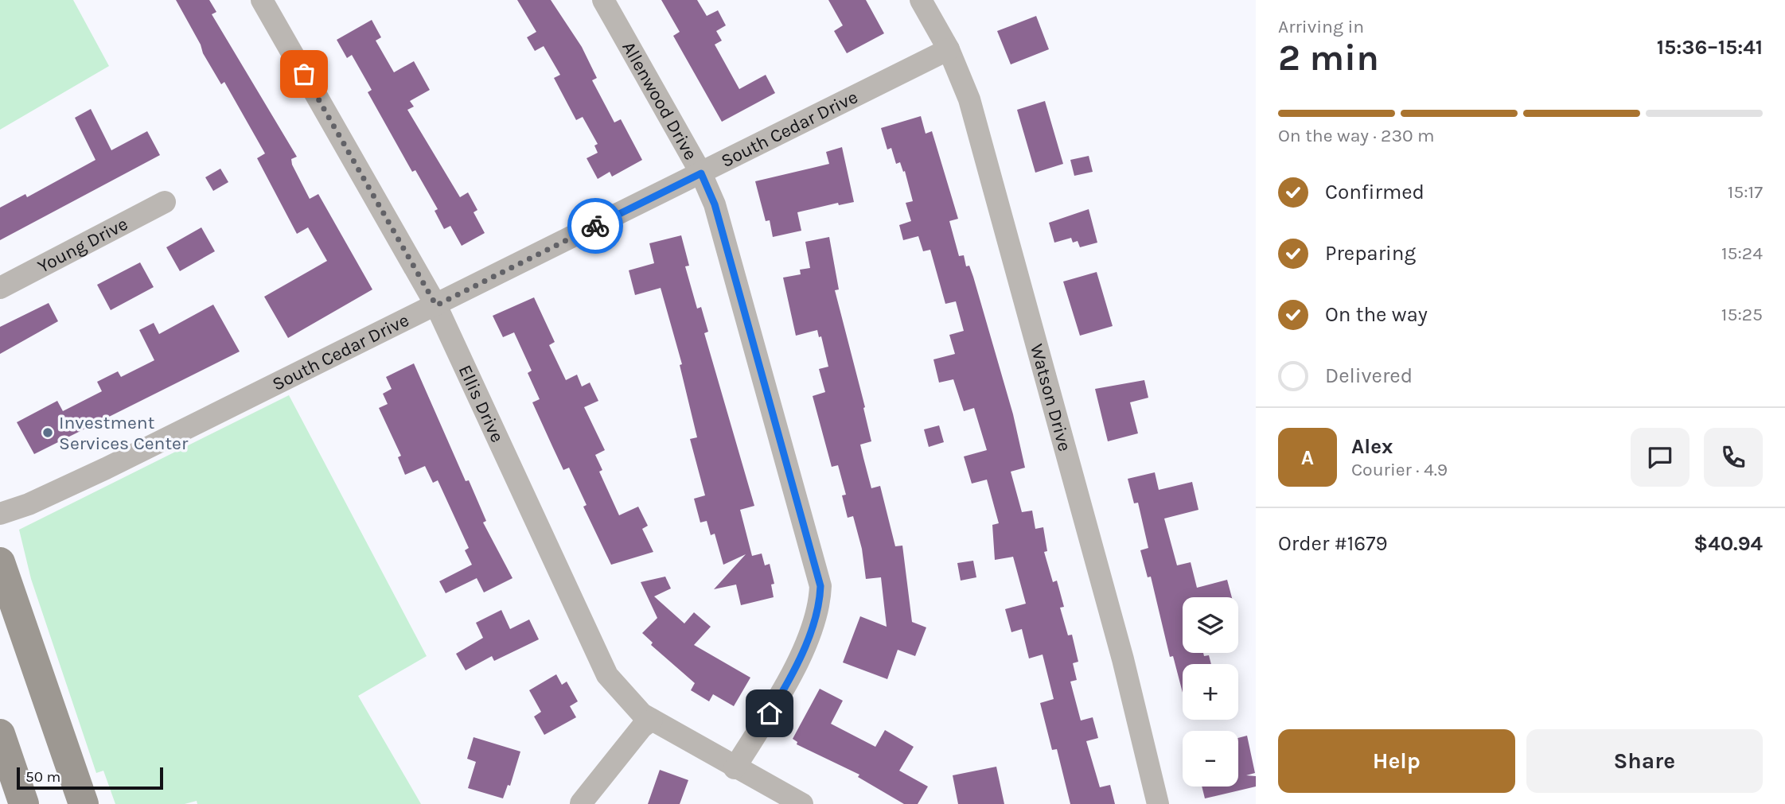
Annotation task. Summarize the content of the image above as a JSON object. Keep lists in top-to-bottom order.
{
  "streets": {
    "street": [
      "Allenwood Drive",
      "South Cedar Drive",
      "Young Drive",
      "Watson Drive",
      "Ellis Drive"
    ]
  },
  "crossings": [
    ["Allenwood Drive", "South Cedar Drive"],
    ["Allenwood Drive", "Ellis Drive"],
    ["South Cedar Drive", "Watson Drive"],
    ["South Cedar Drive", "Ellis Drive"]
  ],
  "places": ["Investment Services Center"],
  "scale_bar": "50 m",
  "page": {
    "heading": ["2 min", "Arriving in", "15:36–15:41"],
    "panel": [
      "Alex",
      "Courier · 4.9",
      "Order #1679",
      "$40.94"
    ],
    "bar": "On the way · 230 m",
    "list": [
      ["Confirmed", "15:17"],
      ["Preparing", "15:24"],
      ["On the way", "15:25"],
      "Delivered"
    ],
    "round": "A",
    "map_buttons": ["+", "−"],
    "buttons": ["Help", "Share"],
    "scale": "50 m"
  }
}
